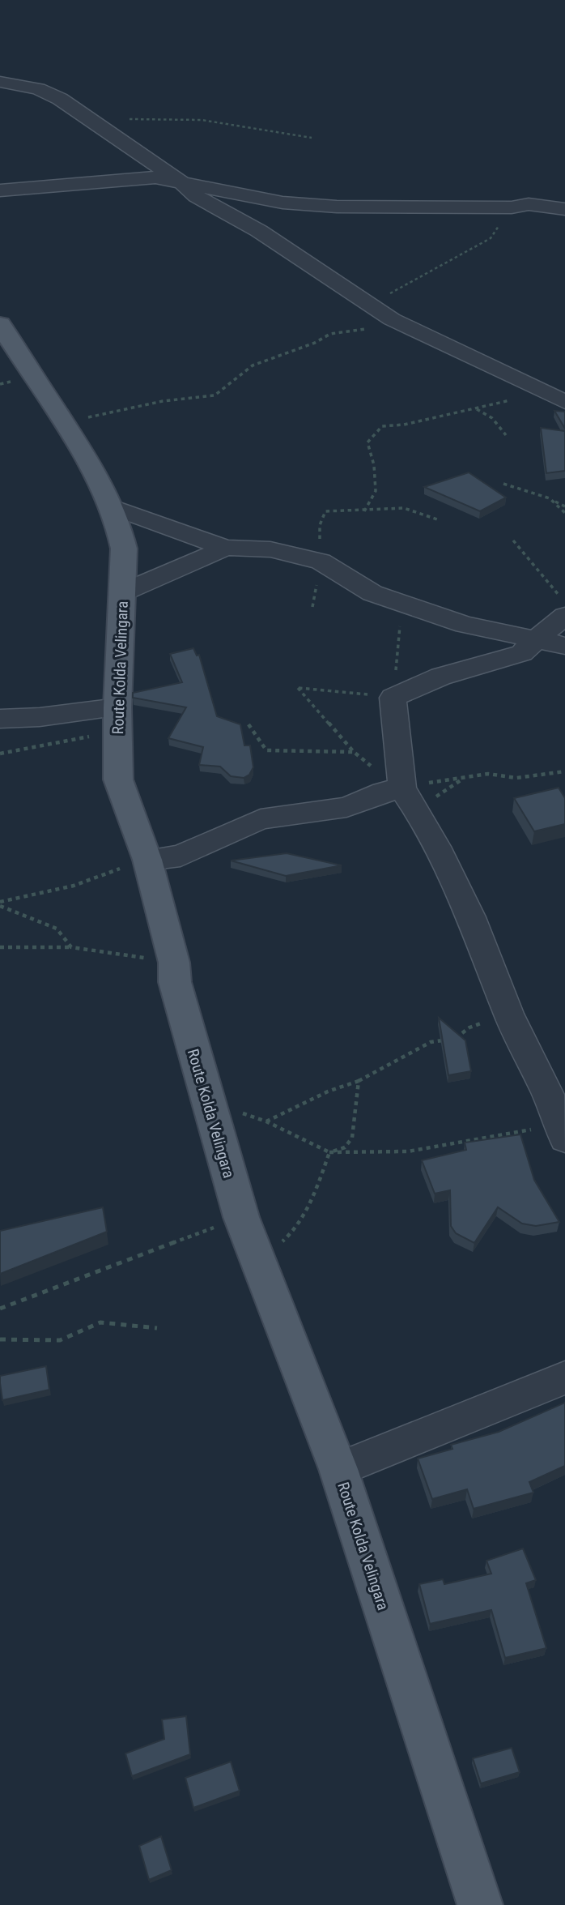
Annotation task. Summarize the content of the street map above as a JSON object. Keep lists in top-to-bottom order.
{
  "streets": {
    "main road": ["Route Kolda Velingara"]
  }
}
